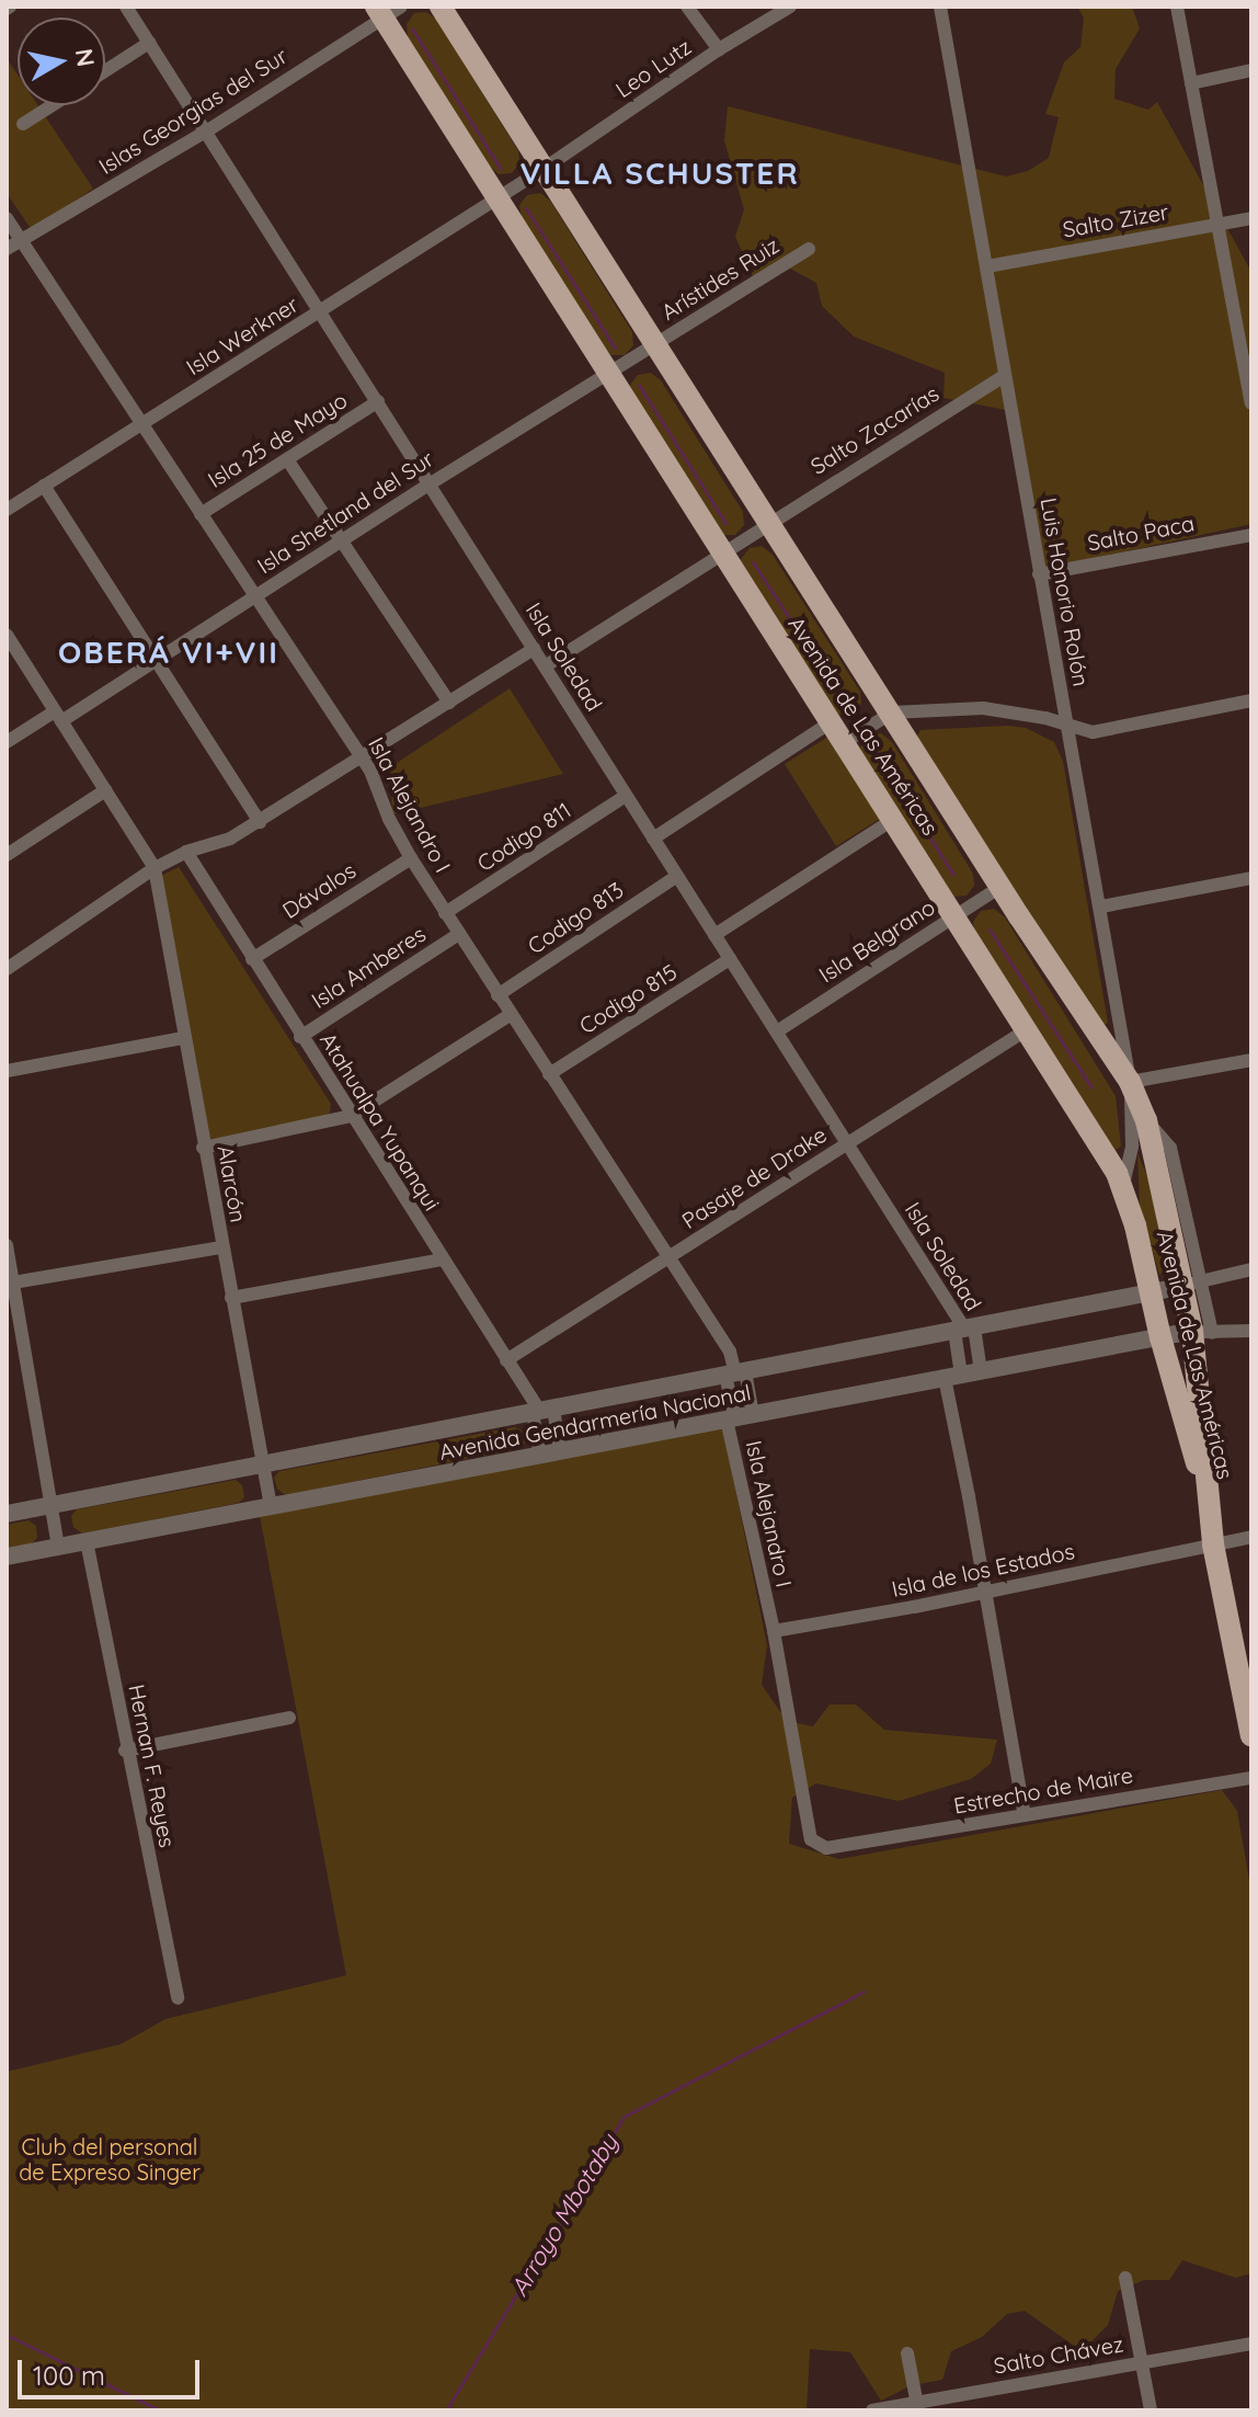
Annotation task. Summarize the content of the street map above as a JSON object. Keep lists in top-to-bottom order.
{
  "streets": {
    "main road": ["Avenida de Las Américas"],
    "street": [
      "Leo Lutz",
      "Islas Georgias del Sur",
      "Salto Zizer",
      "Arístides Ruiz",
      "Isla Werkner",
      "Salto Zacarías",
      "Isla 25 de Mayo",
      "Isla Shetland del Sur",
      "Salto Paca",
      "Luis Honorio Rolón",
      "Isla Soledad",
      "Isla Alejandro I",
      "Codigo 811",
      "Dávalos",
      "Codigo 813",
      "Isla Belgrano",
      "Isla Amberes",
      "Codigo 815",
      "Atahualpa Yupanqui",
      "Pasaje de Drake",
      "Alarcón",
      "Avenida Gendarmería Nacional",
      "Isla de los Estados",
      "Hernan F. Reyes",
      "Estrecho de Maire",
      "Salto Chávez"
    ]
  },
  "crossings": [
    ["Leo Lutz", "Isla Werkner"],
    ["Leo Lutz", "Avenida de Las Américas"],
    ["Islas Georgias del Sur", "Isla Soledad"],
    ["Islas Georgias del Sur", "Avenida de Las Américas"],
    ["Islas Georgias del Sur", "Isla Alejandro I"],
    ["Salto Zizer", "Luis Honorio Rolón"],
    ["Arístides Ruiz", "Isla Shetland del Sur"],
    ["Arístides Ruiz", "Avenida de Las Américas"],
    ["Isla Werkner", "Isla Soledad"],
    ["Isla Werkner", "Avenida de Las Américas"],
    ["Isla Werkner", "Isla Alejandro I"],
    ["Salto Zacarías", "Luis Honorio Rolón"],
    ["Salto Zacarías", "Isla Soledad"],
    ["Salto Zacarías", "Avenida de Las Américas"],
    ["Isla 25 de Mayo", "Isla Soledad"],
    ["Isla 25 de Mayo", "Isla Alejandro I"],
    ["Isla Shetland del Sur", "Isla Soledad"],
    ["Isla Shetland del Sur", "Avenida de Las Américas"],
    ["Isla Shetland del Sur", "Isla Alejandro I"],
    ["Salto Paca", "Luis Honorio Rolón"],
    ["Luis Honorio Rolón", "Avenida de Las Américas"],
    ["Isla Soledad", "Codigo 811"],
    ["Isla Soledad", "Codigo 813"],
    ["Isla Soledad", "Isla Belgrano"],
    ["Isla Soledad", "Codigo 815"],
    ["Isla Soledad", "Pasaje de Drake"],
    ["Isla Soledad", "Avenida Gendarmería Nacional"],
    ["Avenida de Las Américas", "Isla Belgrano"],
    ["Avenida de Las Américas", "Pasaje de Drake"],
    ["Avenida de Las Américas", "Avenida Gendarmería Nacional"],
    ["Avenida de Las Américas", "Isla de los Estados"],
    ["Isla Alejandro I", "Codigo 811"],
    ["Isla Alejandro I", "Dávalos"],
    ["Isla Alejandro I", "Codigo 813"],
    ["Isla Alejandro I", "Isla Amberes"],
    ["Isla Alejandro I", "Codigo 815"],
    ["Isla Alejandro I", "Pasaje de Drake"],
    ["Isla Alejandro I", "Avenida Gendarmería Nacional"],
    ["Isla Alejandro I", "Isla de los Estados"],
    ["Isla Alejandro I", "Estrecho de Maire"],
    ["Dávalos", "Atahualpa Yupanqui"],
    ["Isla Amberes", "Atahualpa Yupanqui"],
    ["Atahualpa Yupanqui", "Pasaje de Drake"],
    ["Atahualpa Yupanqui", "Avenida Gendarmería Nacional"],
    ["Alarcón", "Avenida Gendarmería Nacional"],
    ["Avenida Gendarmería Nacional", "Hernan F. Reyes"]
  ],
  "districts": ["VILLA SCHUSTER", "OBERÁ VI+VII"],
  "water": ["Arroyo Mbotaby"],
  "parks": ["Club del personal de Expreso Singer"],
  "scale_bar": "100 m",
  "north": "right"
}
